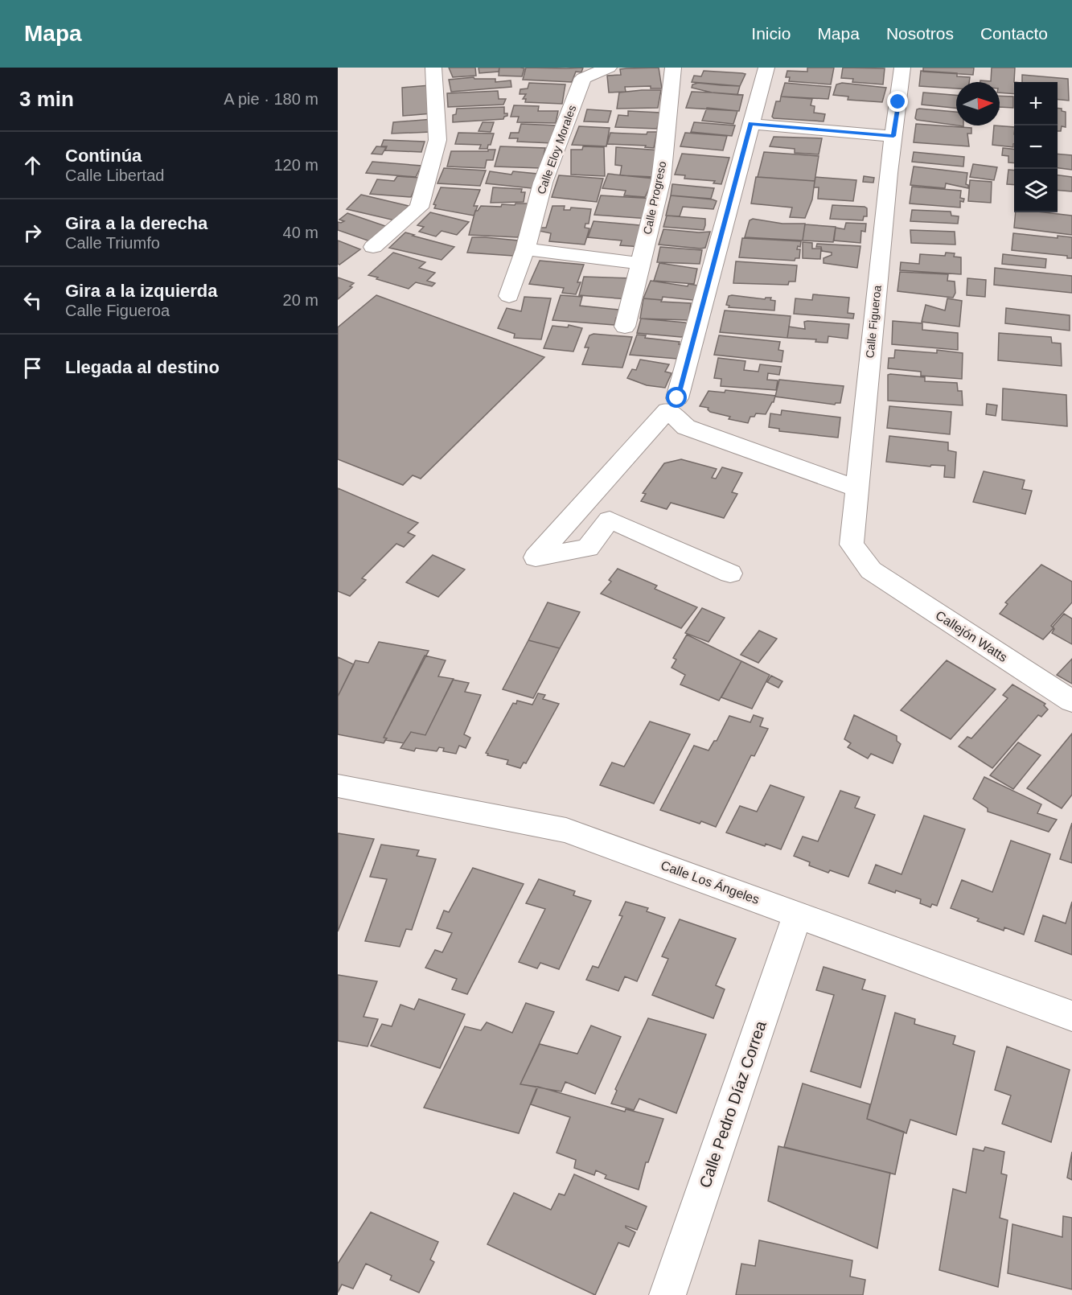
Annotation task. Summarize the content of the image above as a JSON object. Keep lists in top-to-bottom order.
{
  "streets": {
    "street": [
      "Calle Eloy Morales",
      "Calle Progreso",
      "Calle Figueroa",
      "Callejón Watts",
      "Calle Los Ángeles",
      "Calle Pedro Díaz Correa"
    ]
  },
  "crossings": [
    ["Calle Figueroa", "Callejón Watts"],
    ["Calle Los Ángeles", "Calle Pedro Díaz Correa"]
  ],
  "north": "right",
  "page": {
    "header": "Mapa",
    "nav": [
      "Inicio",
      "Mapa",
      "Nosotros",
      "Contacto"
    ],
    "heading": ["3 min", "A pie · 180 m"],
    "map_buttons": ["+", "−"],
    "list": [
      ["Continúa", "Calle Libertad", "120 m"],
      ["Gira a la derecha", "Calle Triumfo", "40 m"],
      ["Gira a la izquierda", "Calle Figueroa", "20 m"],
      "Llegada al destino"
    ]
  }
}
